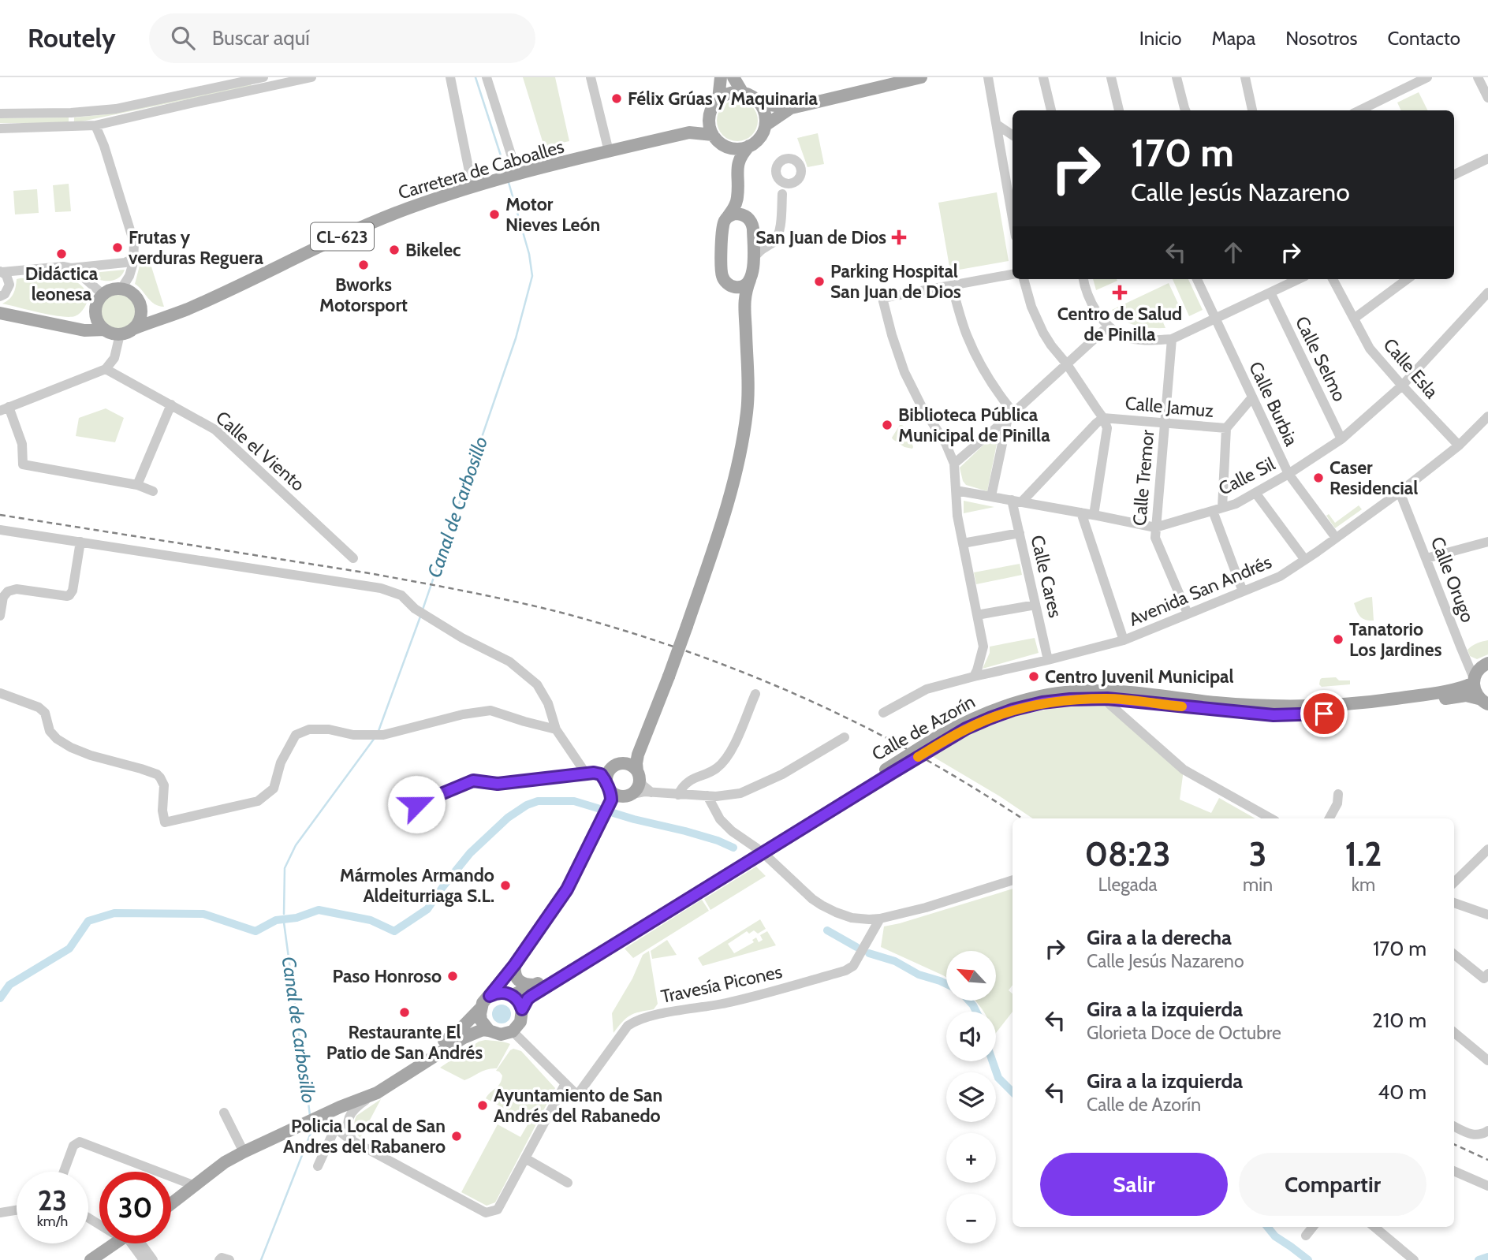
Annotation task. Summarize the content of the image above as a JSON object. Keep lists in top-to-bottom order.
{
  "streets": {
    "main road": ["Carretera de Caboalles", "CL-623", "Calle de Azorín"],
    "street": [
      "Calle Selmo",
      "Calle Esla",
      "Calle Burbia",
      "Calle Jamuz",
      "Calle el Viento",
      "Calle Sil",
      "Calle Tremor",
      "Calle Cares",
      "Calle Orugo",
      "Avenida San Andrés",
      "Travesía Picones"
    ]
  },
  "crossings": [
    ["Carretera de Caboalles", "CL-623"],
    ["Calle Selmo", "Calle Sil"],
    ["Calle Esla", "Calle Sil"],
    ["Calle Esla", "Avenida San Andrés"],
    ["Calle Burbia", "Calle Jamuz"],
    ["Calle Burbia", "Calle Sil"],
    ["Calle Burbia", "Avenida San Andrés"],
    ["Calle Jamuz", "Calle Tremor"],
    ["Calle Sil", "Calle Tremor"],
    ["Calle Sil", "Calle Cares"],
    ["Calle Tremor", "Avenida San Andrés"],
    ["Calle Cares", "Avenida San Andrés"],
    ["Calle Orugo", "Avenida San Andrés"],
    ["Calle Orugo", "Calle de Azorín"]
  ],
  "water": ["Canal de Carbosillo"],
  "places": {
    "other": [
      "Félix Grúas y Maquinaria",
      "Motor Nieves León",
      "Frutas y verduras Reguera",
      "Bikelec",
      "Didáctica leonesa",
      "Bworks Motorsport",
      "Parking Hospital San Juan de Dios",
      "Biblioteca Pública Municipal de Pinilla",
      "Caser Residencial",
      "Tanatorio Los Jardines",
      "Centro Juvenil Municipal",
      "Mármoles Armando Aldeiturriaga S.L.",
      "Paso Honroso",
      "Restaurante El Patio de San Andrés",
      "Ayuntamiento de San Andrés del Rabanedo",
      "Policia Local de San Andres del Rabanero"
    ],
    "health": ["San Juan de Dios", "Centro de Salud de Pinilla"]
  },
  "north": "top left",
  "page": {
    "header": "Routely",
    "search": "Buscar aquí",
    "nav": [
      "Inicio",
      "Mapa",
      "Nosotros",
      "Contacto"
    ],
    "turn": ["170 m", "Calle Jesús Nazareno"],
    "eta": [
      "08:23",
      "Llegada",
      "3",
      "min",
      "1.2",
      "km"
    ],
    "list": [
      {
        "name": "Gira a la derecha",
        "note": "Calle Jesús Nazareno",
        "value": "170 m"
      },
      {
        "name": "Gira a la izquierda",
        "note": "Glorieta Doce de Octubre",
        "value": "210 m"
      },
      {
        "name": "Gira a la izquierda",
        "note": "Calle de Azorín",
        "value": "40 m"
      }
    ],
    "map_buttons": ["+", "−"],
    "buttons": ["Salir", "Compartir"],
    "speed": "23 km/h",
    "limit": "30"
  }
}
